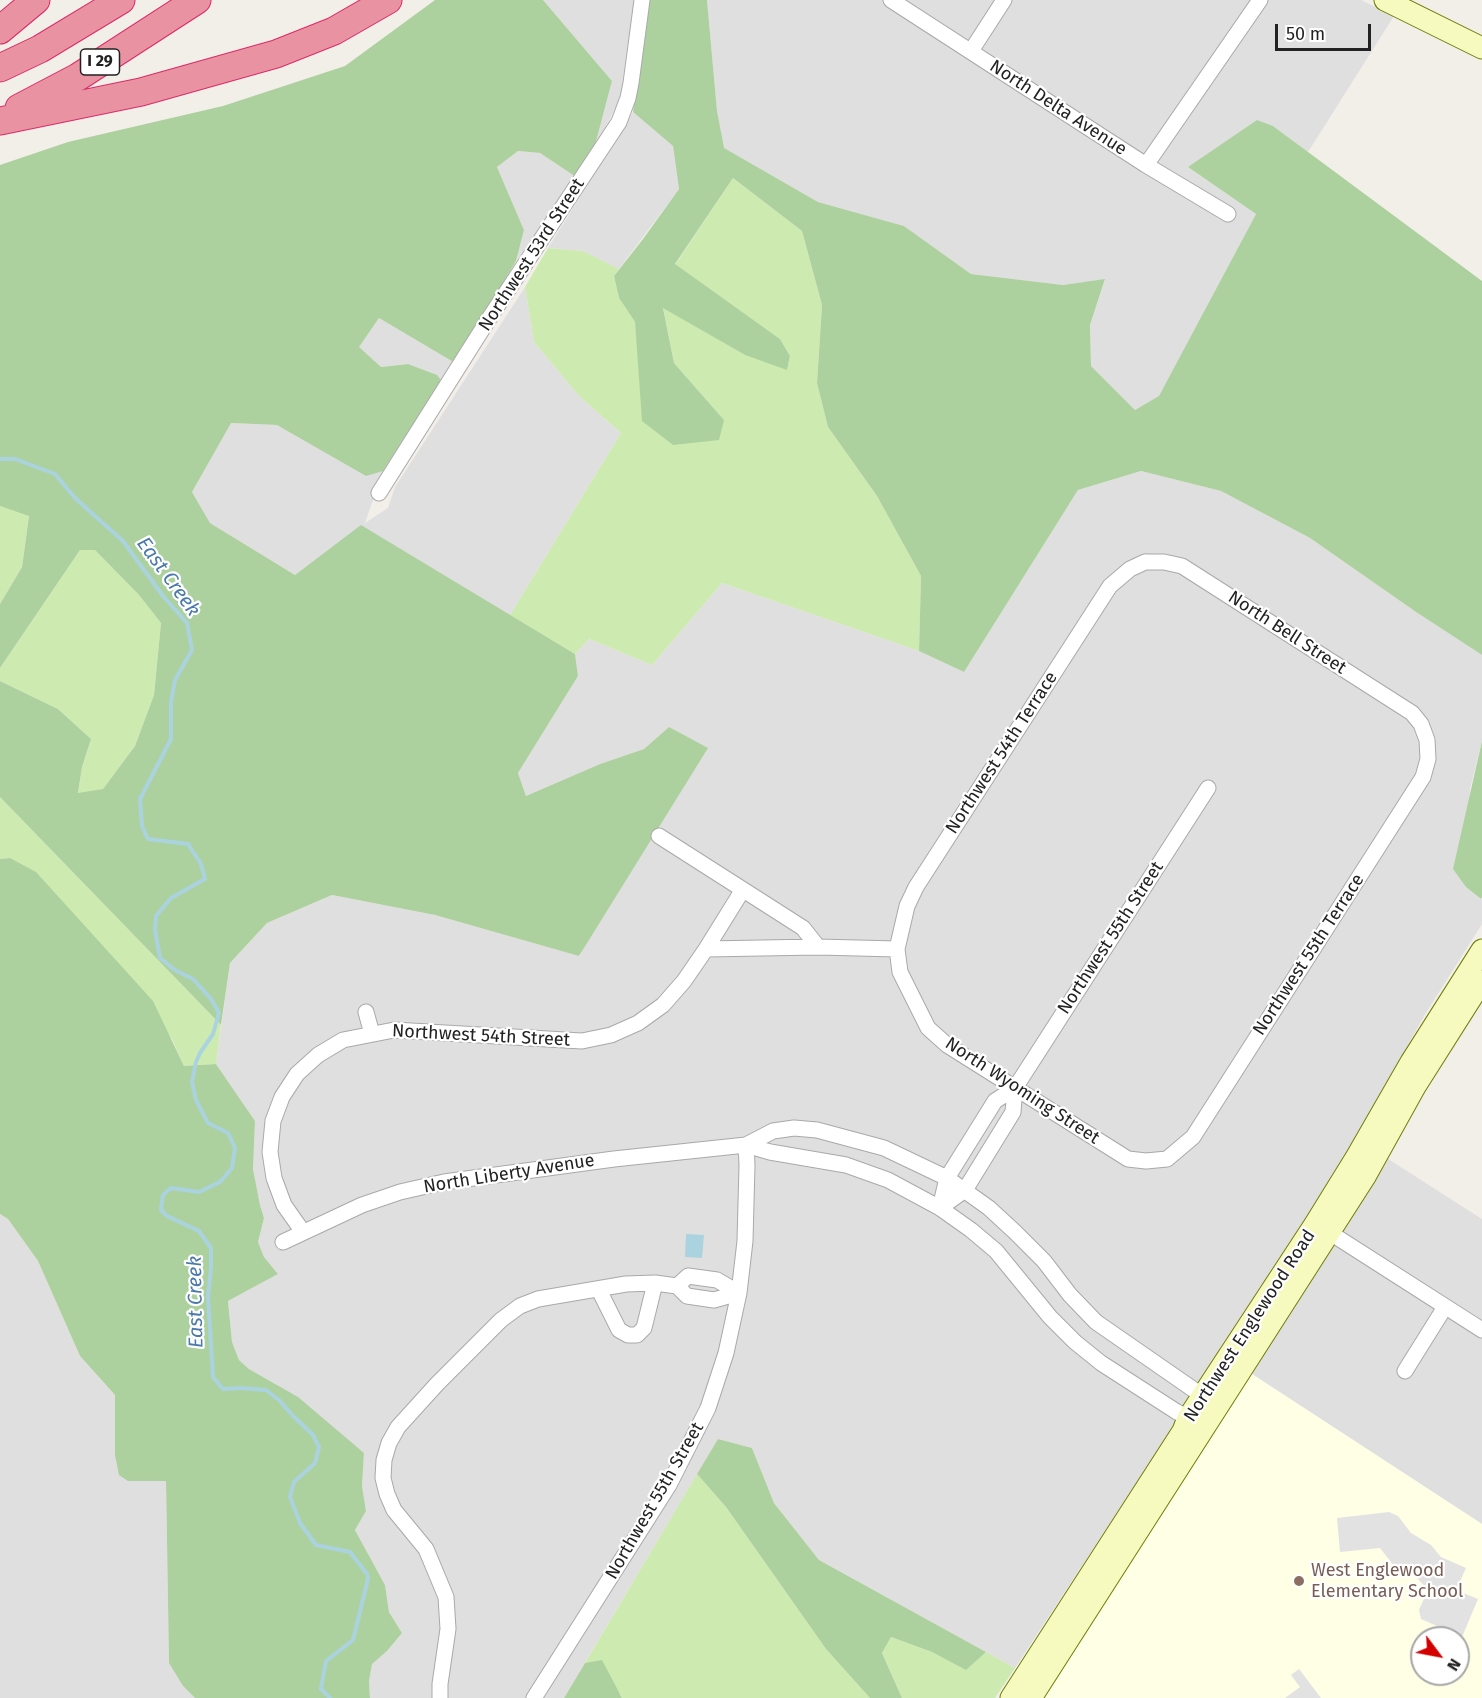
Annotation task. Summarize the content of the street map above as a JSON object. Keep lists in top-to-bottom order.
{
  "streets": {
    "highway": ["I 29"],
    "main road": ["Northwest Englewood Road"],
    "street": [
      "North Delta Avenue",
      "Northwest 53rd Street",
      "North Bell Street",
      "Northwest 54th Terrace",
      "Northwest 55th Street",
      "Northwest 55th Terrace",
      "Northwest 54th Street",
      "North Wyoming Street",
      "North Liberty Avenue"
    ]
  },
  "crossings": [
    ["North Bell Street", "Northwest 54th Terrace"],
    ["North Bell Street", "Northwest 55th Terrace"],
    ["Northwest 54th Terrace", "North Wyoming Street"],
    ["Northwest 55th Street", "North Wyoming Street"],
    ["Northwest 55th Street", "North Liberty Avenue"],
    ["Northwest 55th Terrace", "North Wyoming Street"],
    ["Northwest 54th Street", "North Liberty Avenue"],
    ["North Liberty Avenue", "Northwest Englewood Road"]
  ],
  "water": ["East Creek"],
  "places": ["West Englewood Elementary School"],
  "scale_bar": "50 m",
  "north": "bottom right"
}
